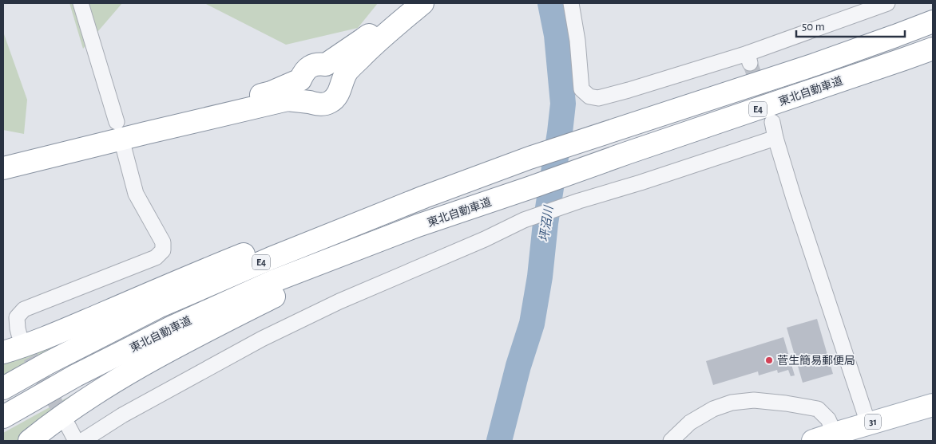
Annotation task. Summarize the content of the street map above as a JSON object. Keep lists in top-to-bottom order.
{
  "streets": {
    "main road": ["東北自動車道", "E4", "31"]
  },
  "water": ["坪沼川"],
  "places": ["菅生簡易郵便局"],
  "scale_bar": "50 m"
}
